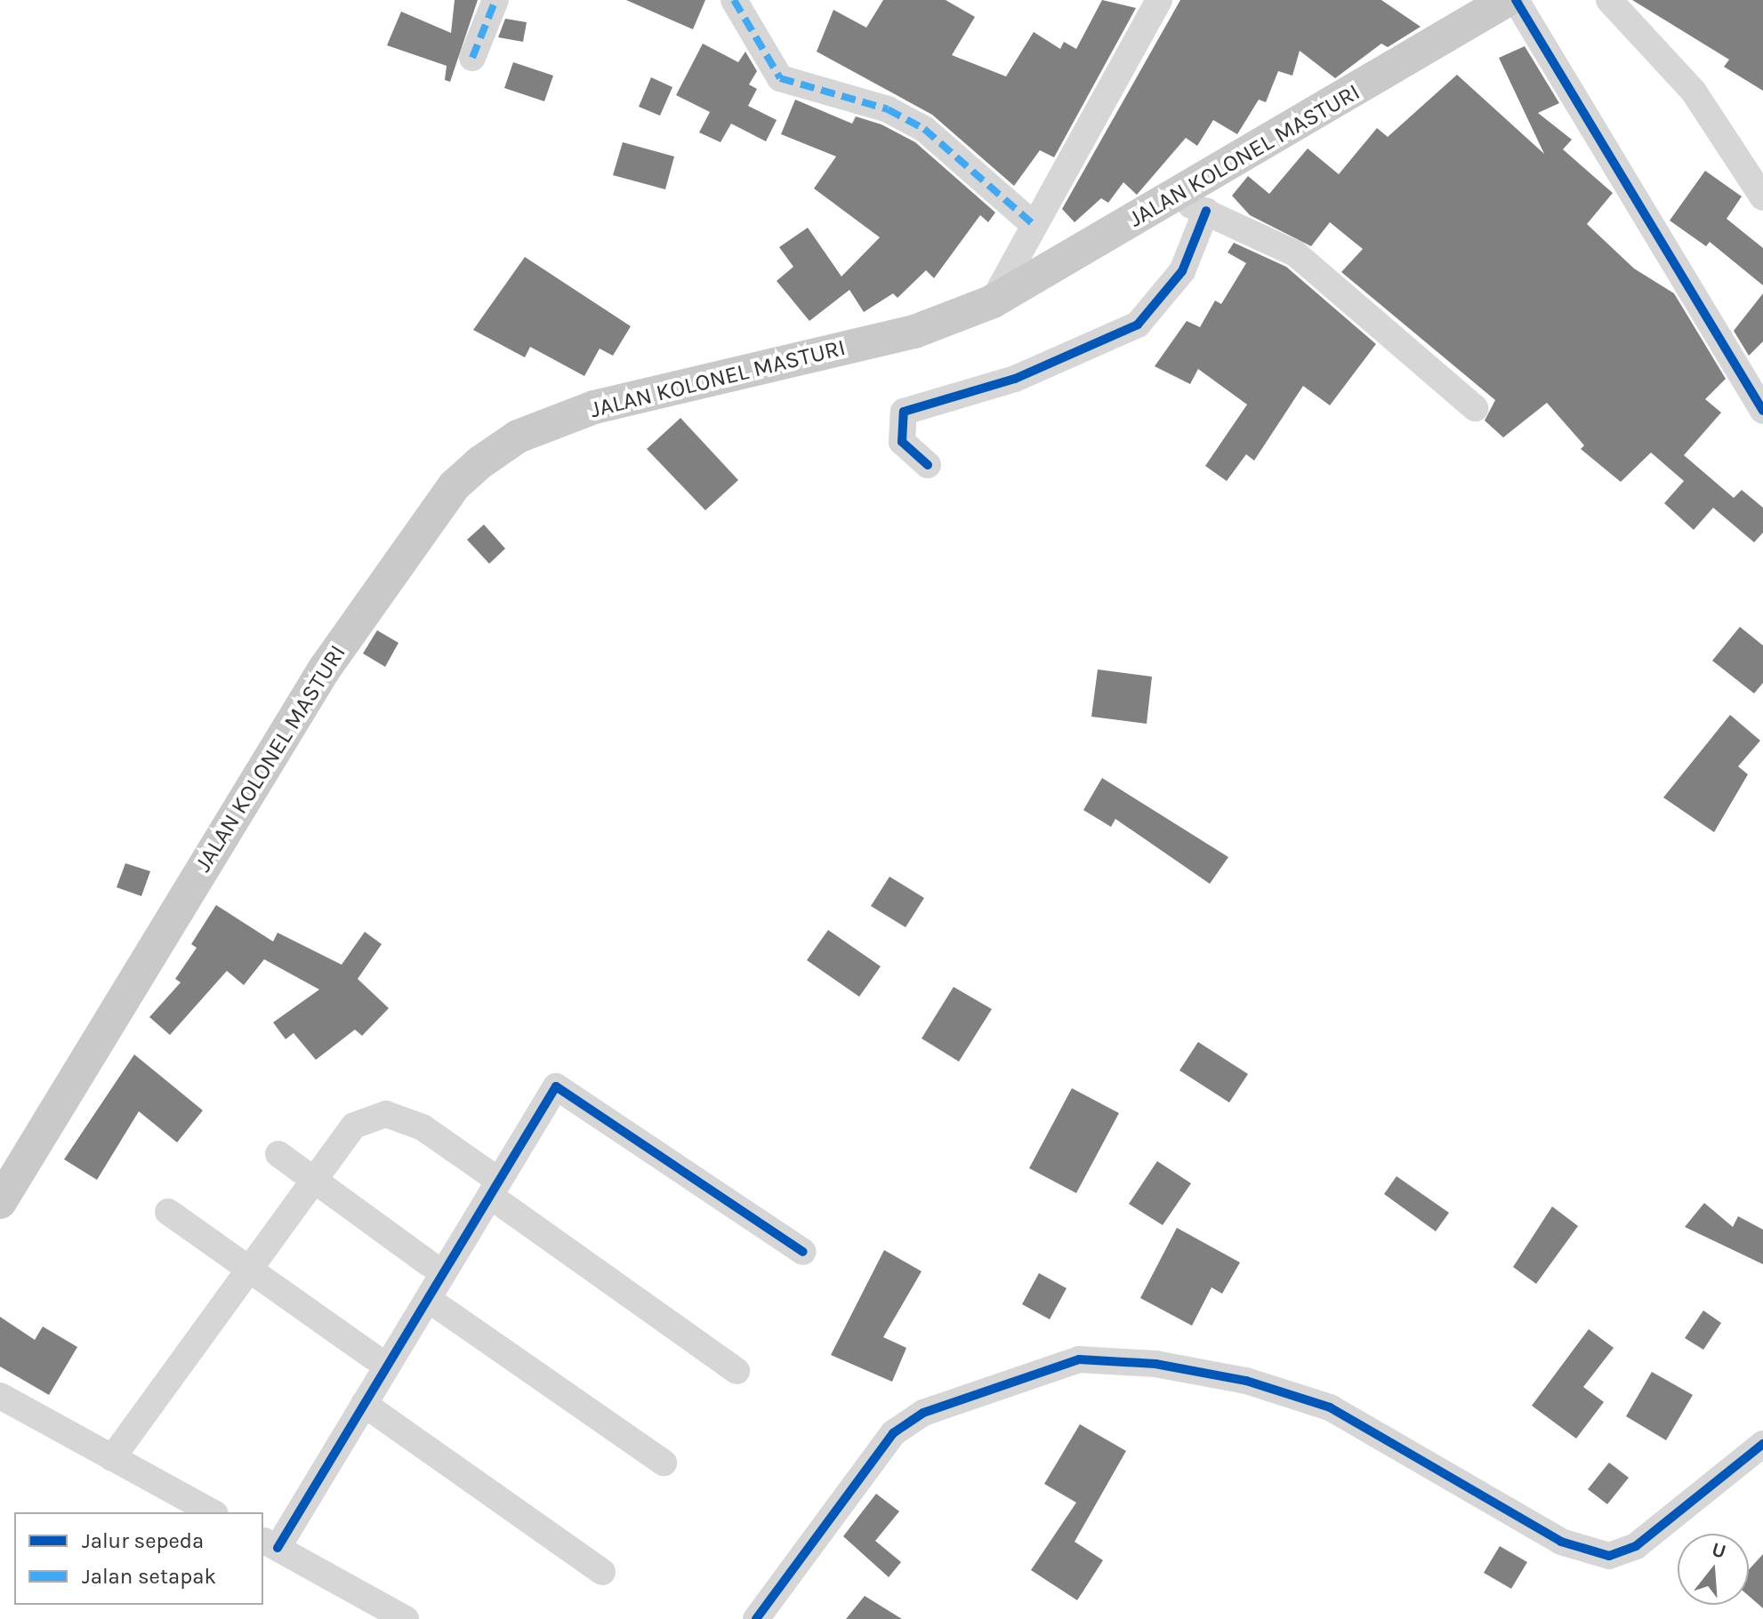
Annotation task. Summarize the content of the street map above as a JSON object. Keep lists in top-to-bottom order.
{
  "streets": {
    "main road": ["JALAN KOLONEL MASTURI"]
  },
  "legend": ["Jalur sepeda", "Jalan setapak"],
  "north": "top"
}
